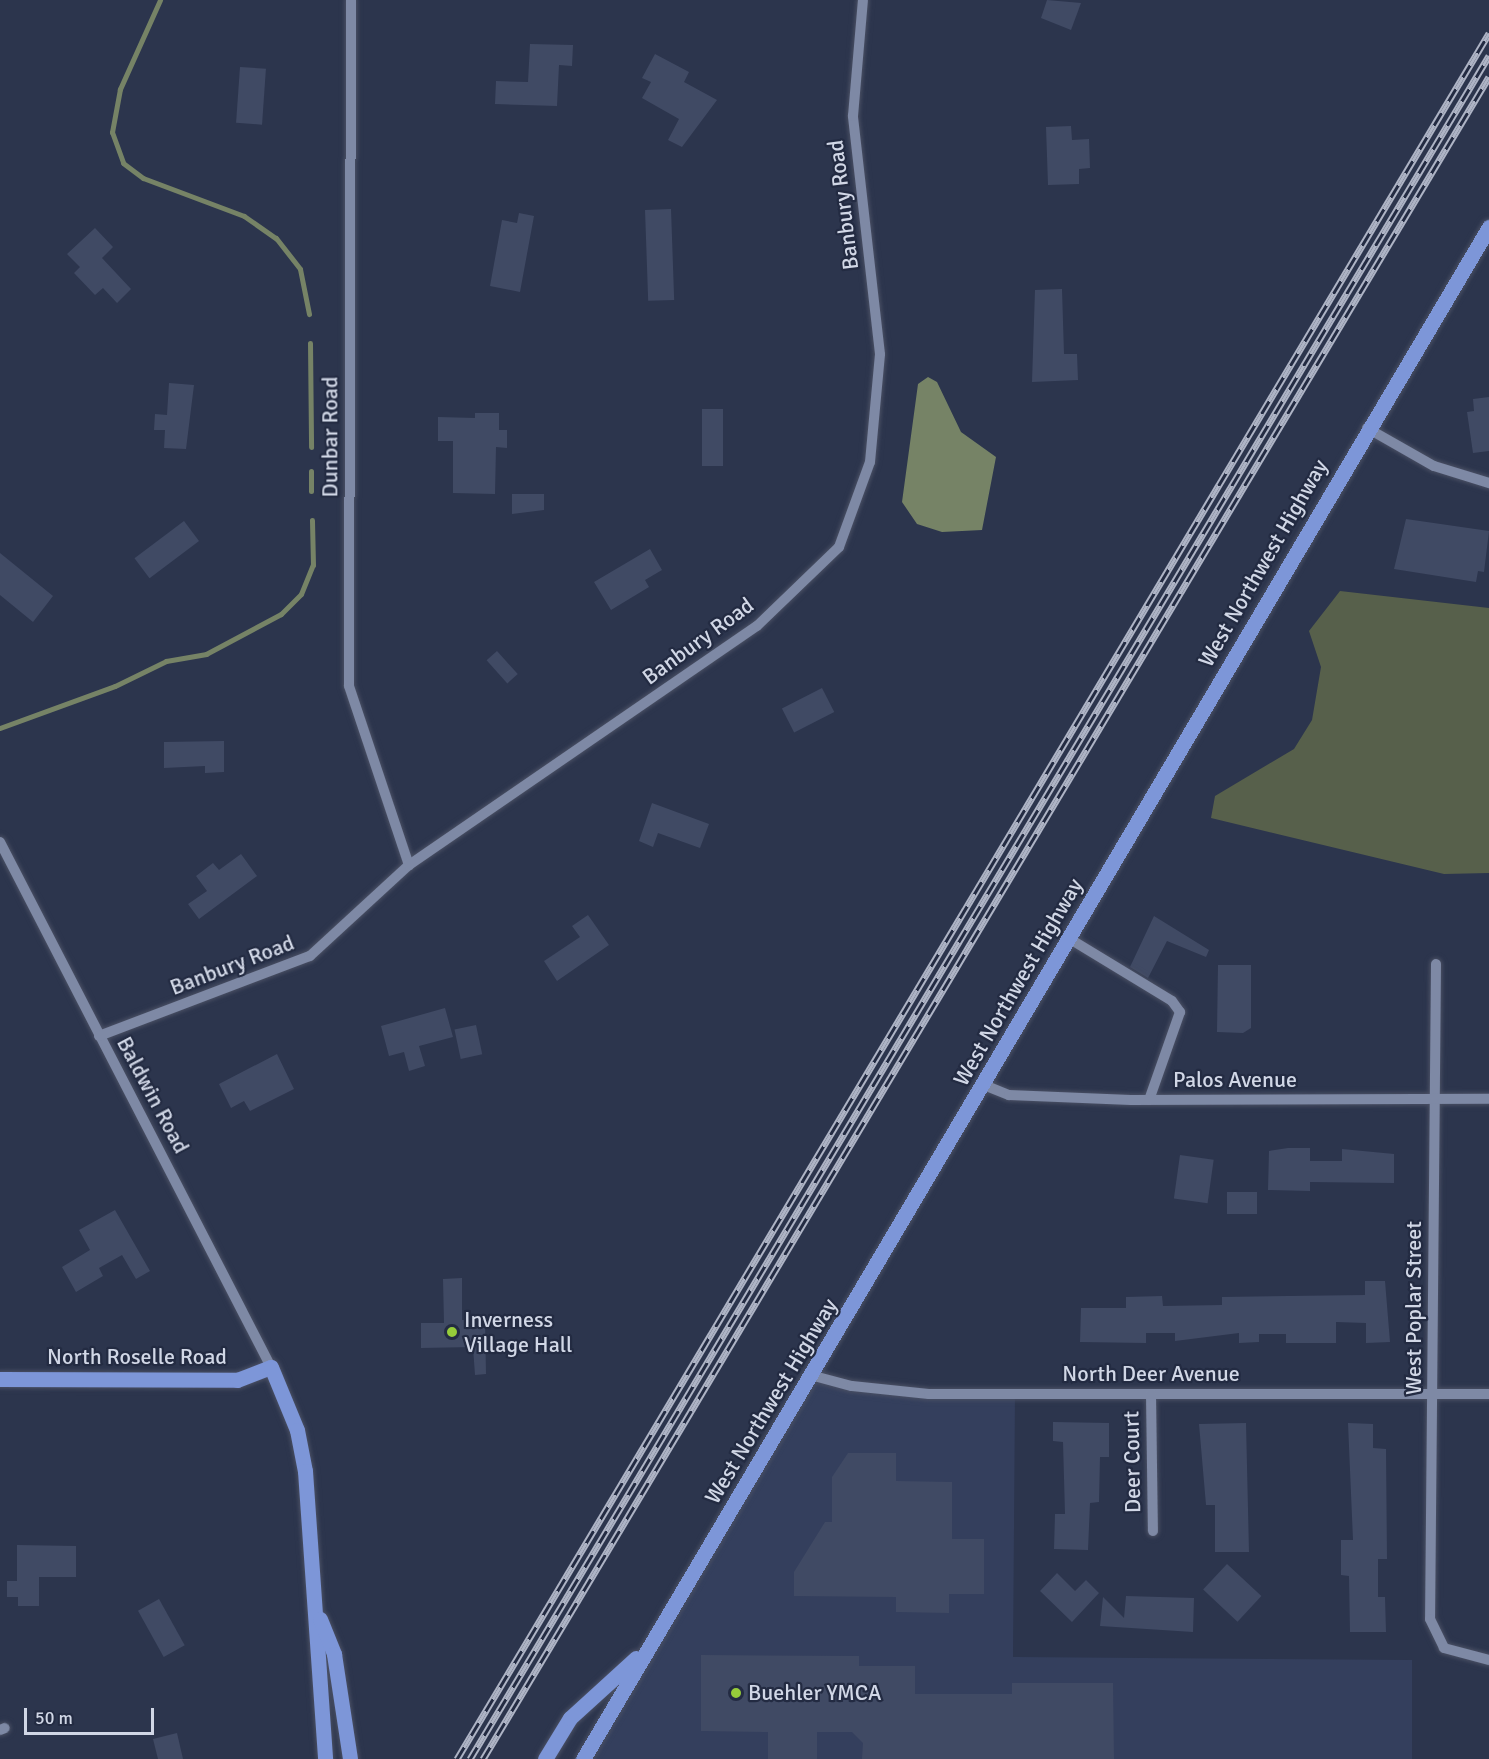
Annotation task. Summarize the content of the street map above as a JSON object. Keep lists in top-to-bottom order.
{
  "streets": {
    "main road": ["West Northwest Highway", "North Roselle Road"],
    "street": [
      "Banbury Road",
      "Dunbar Road",
      "Palos Avenue",
      "Baldwin Road",
      "West Poplar Street",
      "North Deer Avenue",
      "Deer Court"
    ]
  },
  "crossings": [
    ["Banbury Road", "Dunbar Road"],
    ["Banbury Road", "Baldwin Road"],
    ["West Northwest Highway", "Palos Avenue"],
    ["West Northwest Highway", "North Deer Avenue"],
    ["Palos Avenue", "West Poplar Street"],
    ["Baldwin Road", "North Roselle Road"],
    ["West Poplar Street", "North Deer Avenue"],
    ["North Deer Avenue", "Deer Court"]
  ],
  "places": ["Inverness Village Hall", "Buehler YMCA"],
  "scale_bar": "50 m"
}
